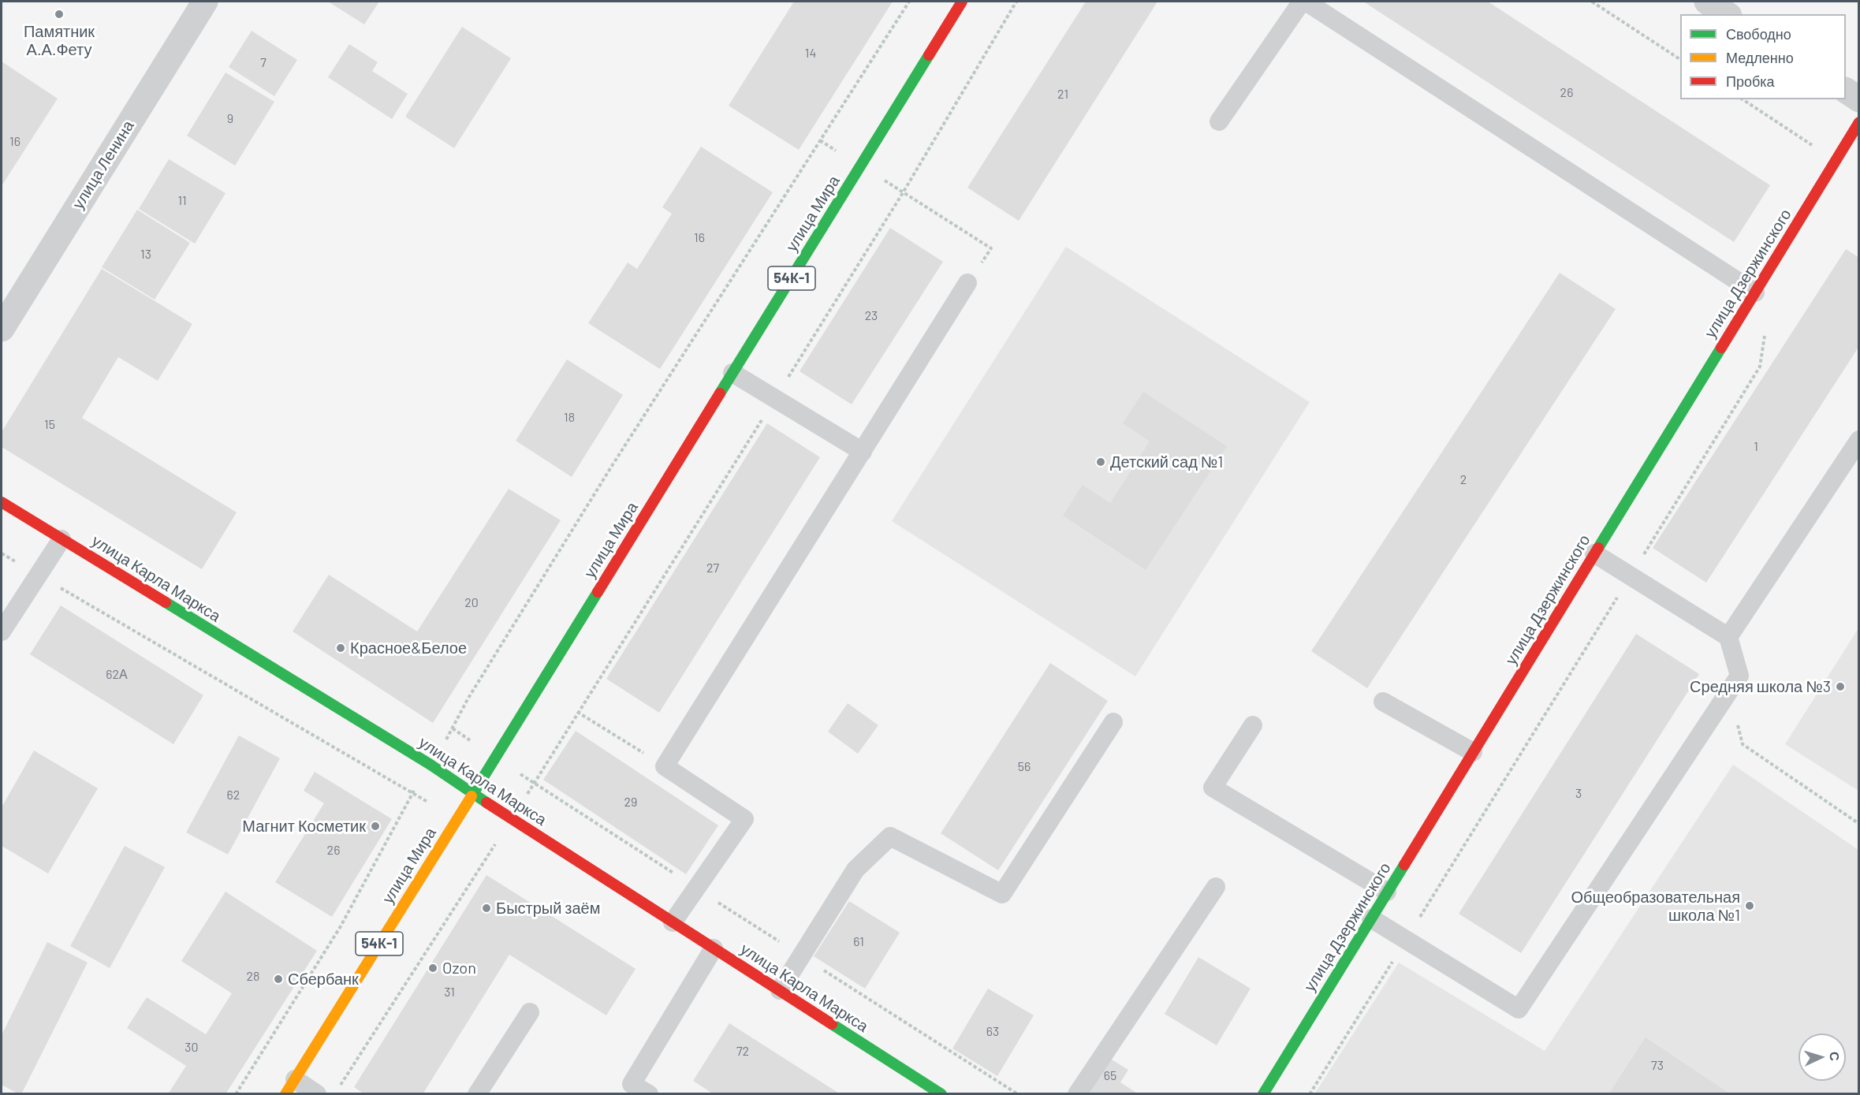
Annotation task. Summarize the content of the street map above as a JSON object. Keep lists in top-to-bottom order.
{
  "streets": {
    "main road": [
      "улица Мира",
      "улица Дзержинского",
      "54К-1",
      "улица Карла Маркса"
    ],
    "street": ["улица Ленина"]
  },
  "crossings": [
    ["улица Мира", "улица Карла Маркса"]
  ],
  "places": [
    "Памятник А.А.Фету",
    "Детский сад №1",
    "Красное&Белое",
    "Средняя школа №3",
    "Магнит Косметик",
    "Общеобразовательная школа №1",
    "Быстрый заём",
    "Ozon",
    "Сбербанк"
  ],
  "house_numbers": [
    "14",
    "7",
    "26",
    "21",
    "9",
    "16",
    "11",
    "16",
    "13",
    "23",
    "18",
    "15",
    "1",
    "2",
    "27",
    "20",
    "62А",
    "56",
    "3",
    "62",
    "29",
    "26",
    "61",
    "28",
    "31",
    "63",
    "30",
    "72",
    "73",
    "65"
  ],
  "legend": ["Свободно", "Медленно", "Пробка"],
  "north": "right"
}
